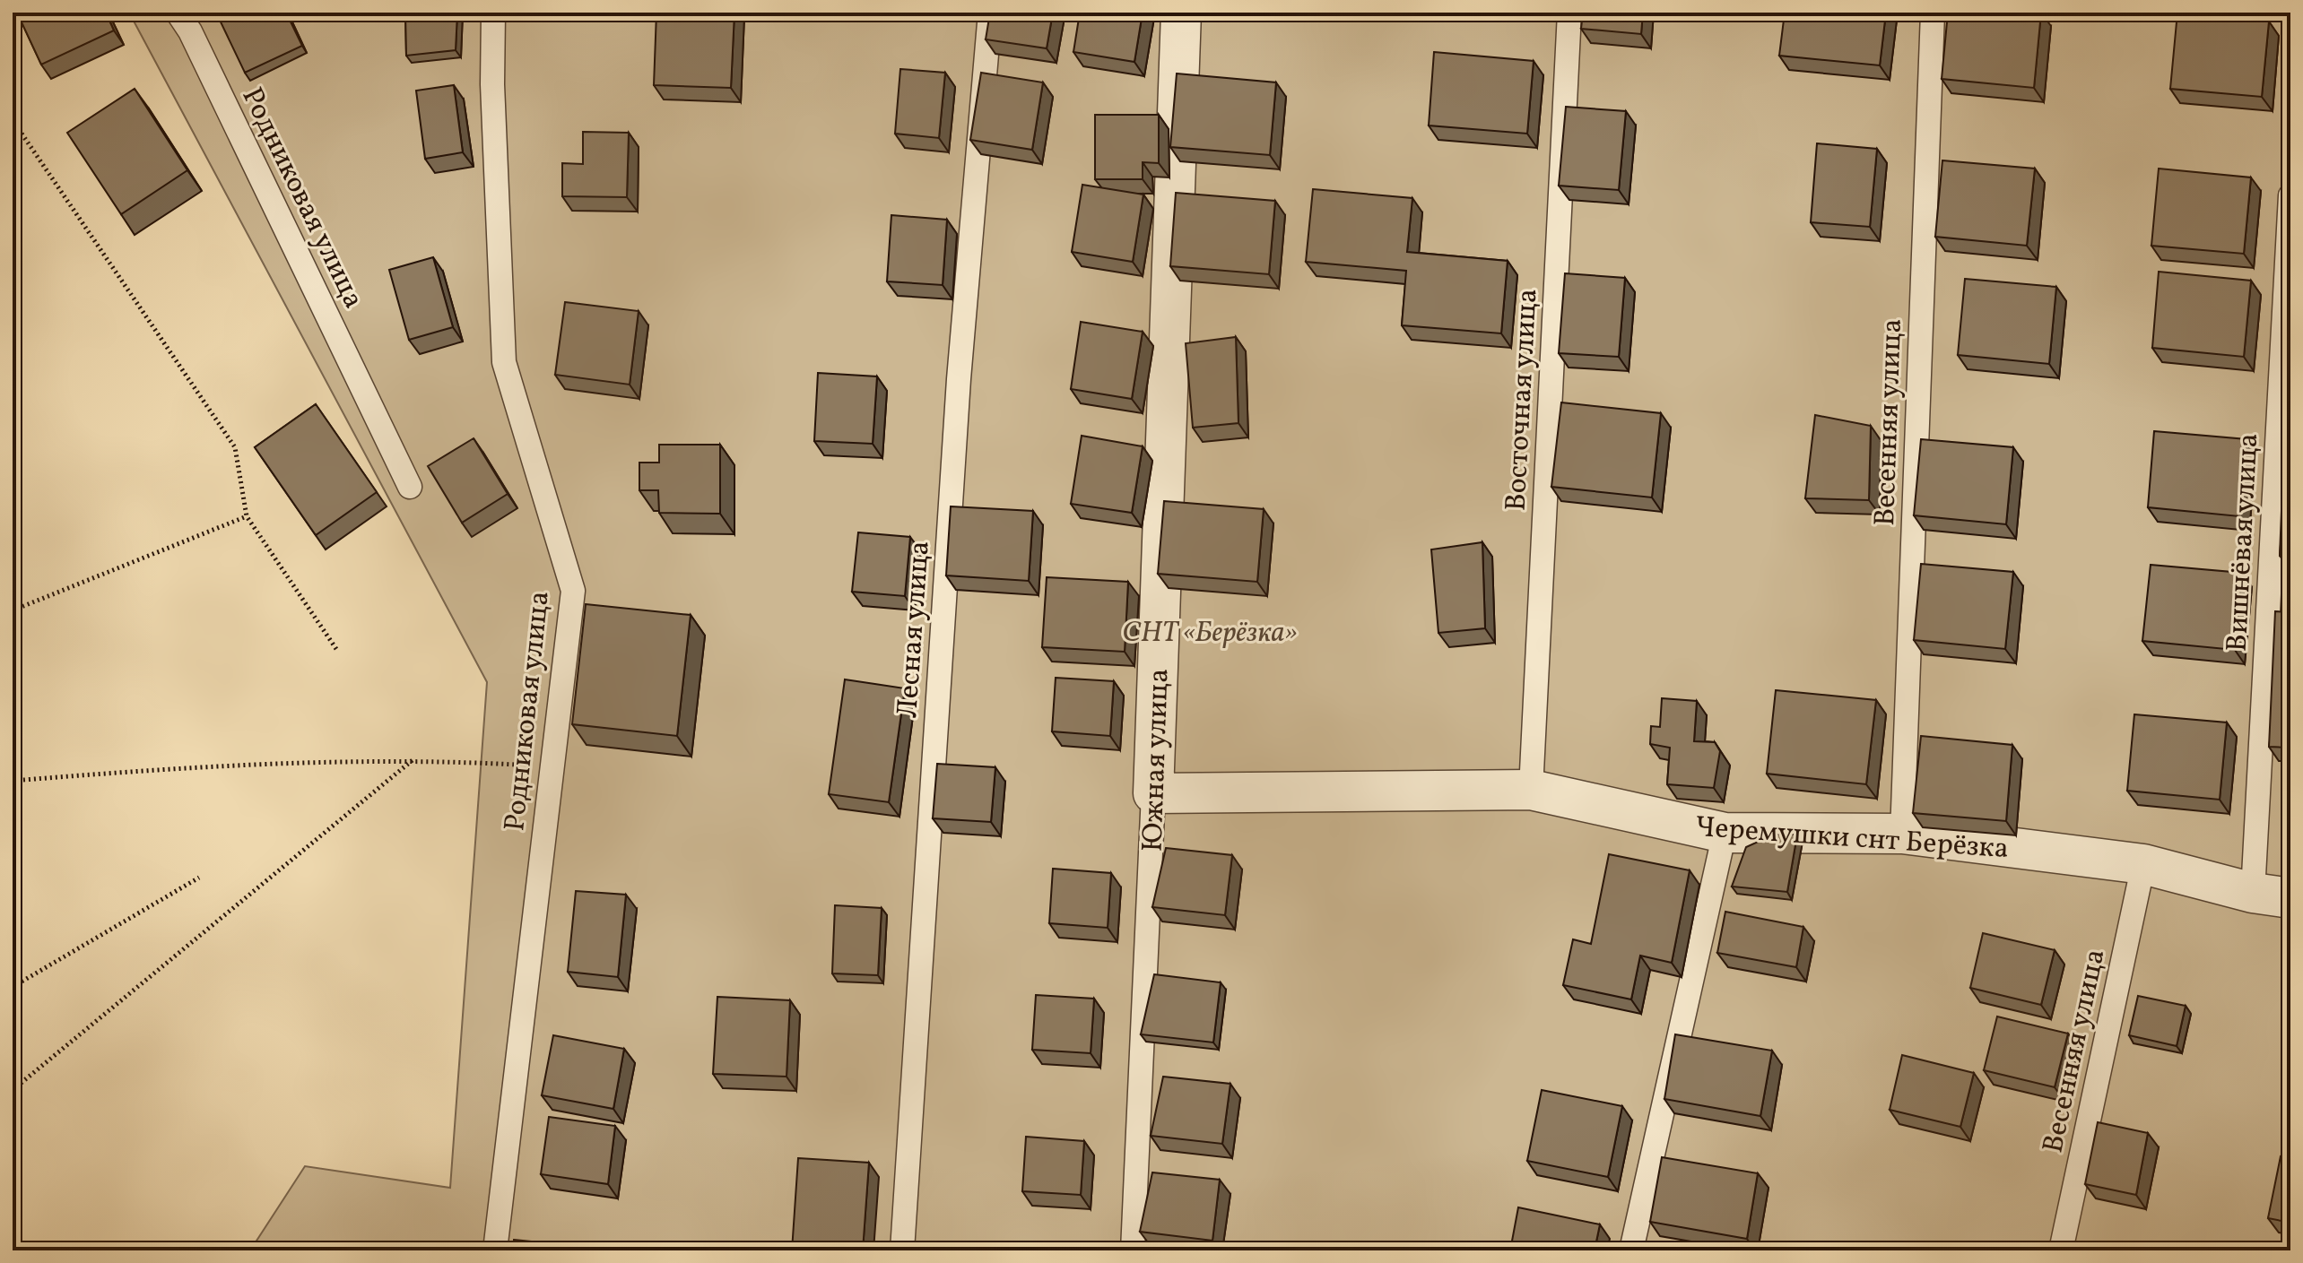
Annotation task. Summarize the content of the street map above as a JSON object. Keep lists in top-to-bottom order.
{
  "streets": {
    "street": ["Южная улица", "Черемушки снт Берёзка"],
    "lane": [
      "Родниковая улица",
      "Восточная улица",
      "Весенняя улица",
      "Вишнёвая улица",
      "Лесная улица"
    ]
  },
  "crossings": [
    ["Восточная улица", "Черемушки снт Берёзка"],
    ["Весенняя улица", "Черемушки снт Берёзка"],
    ["Вишнёвая улица", "Черемушки снт Берёзка"],
    ["Южная улица", "Черемушки снт Берёзка"]
  ],
  "parks": ["СНТ «Берёзка»"]
}
